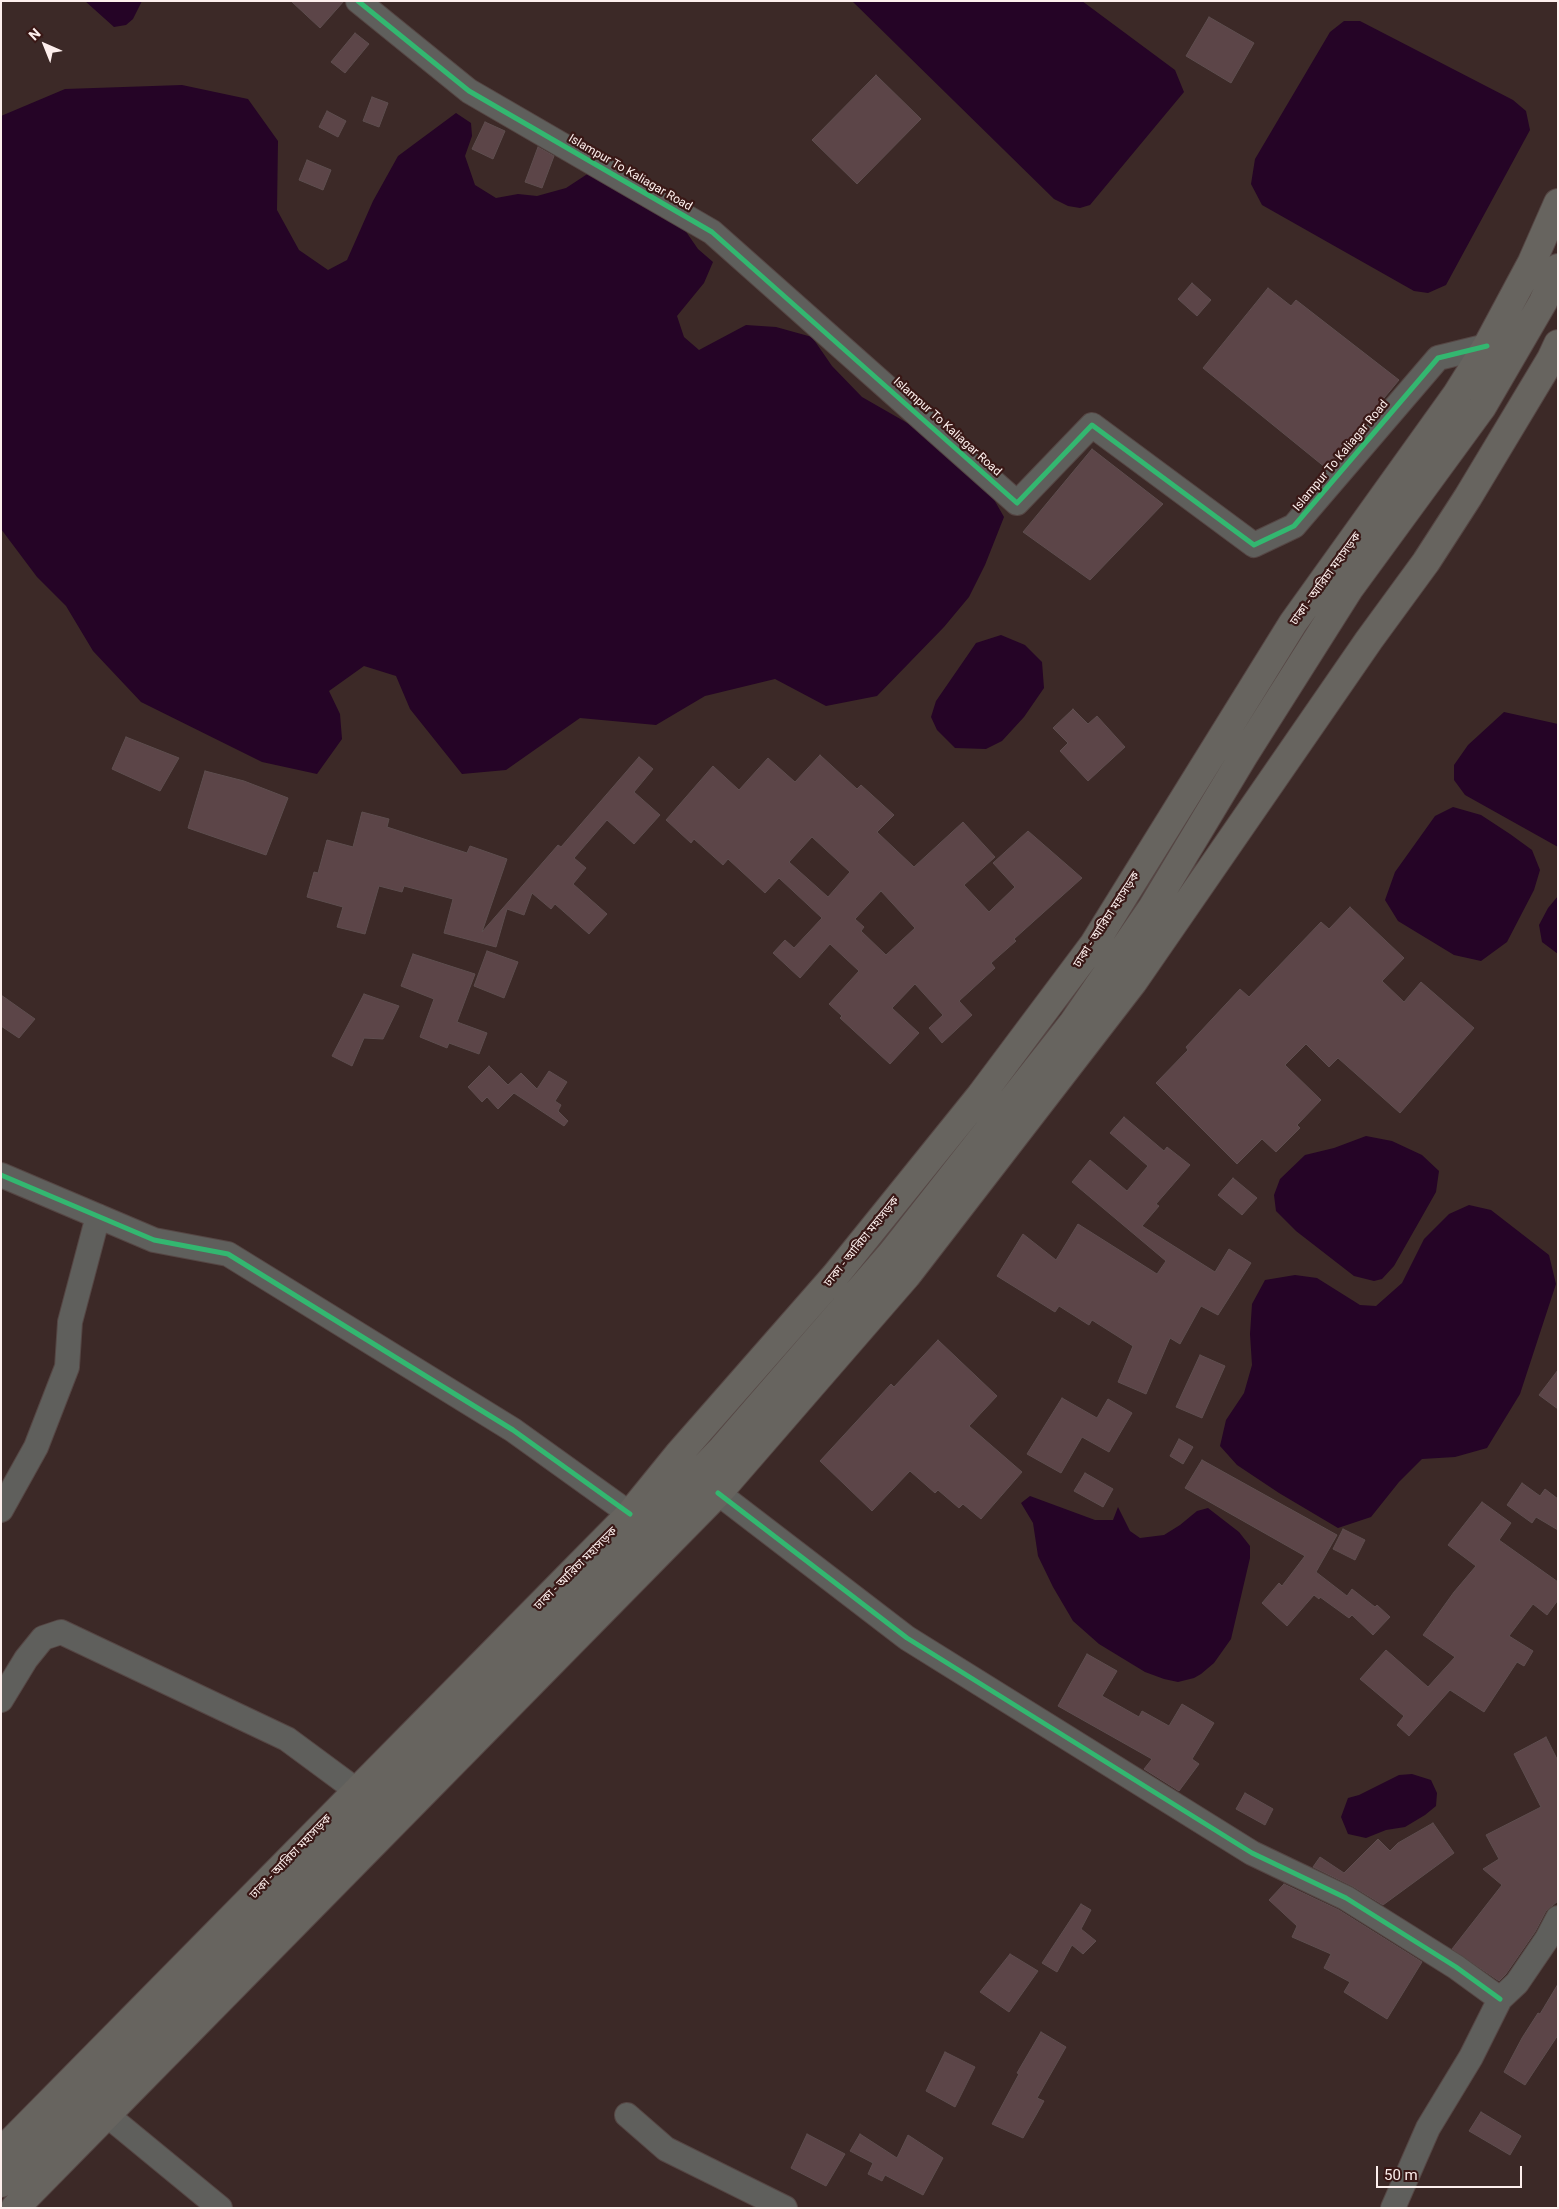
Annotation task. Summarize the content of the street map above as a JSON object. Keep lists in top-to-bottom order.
{
  "streets": {
    "highway": ["ঢাকা - আরিচা মহাসড়ক"],
    "street": ["Islampur To Kaliagar Road"]
  },
  "crossings": [
    ["Islampur To Kaliagar Road", "ঢাকা - আরিচা মহাসড়ক"]
  ],
  "scale_bar": "50 m",
  "north": "top left"
}
